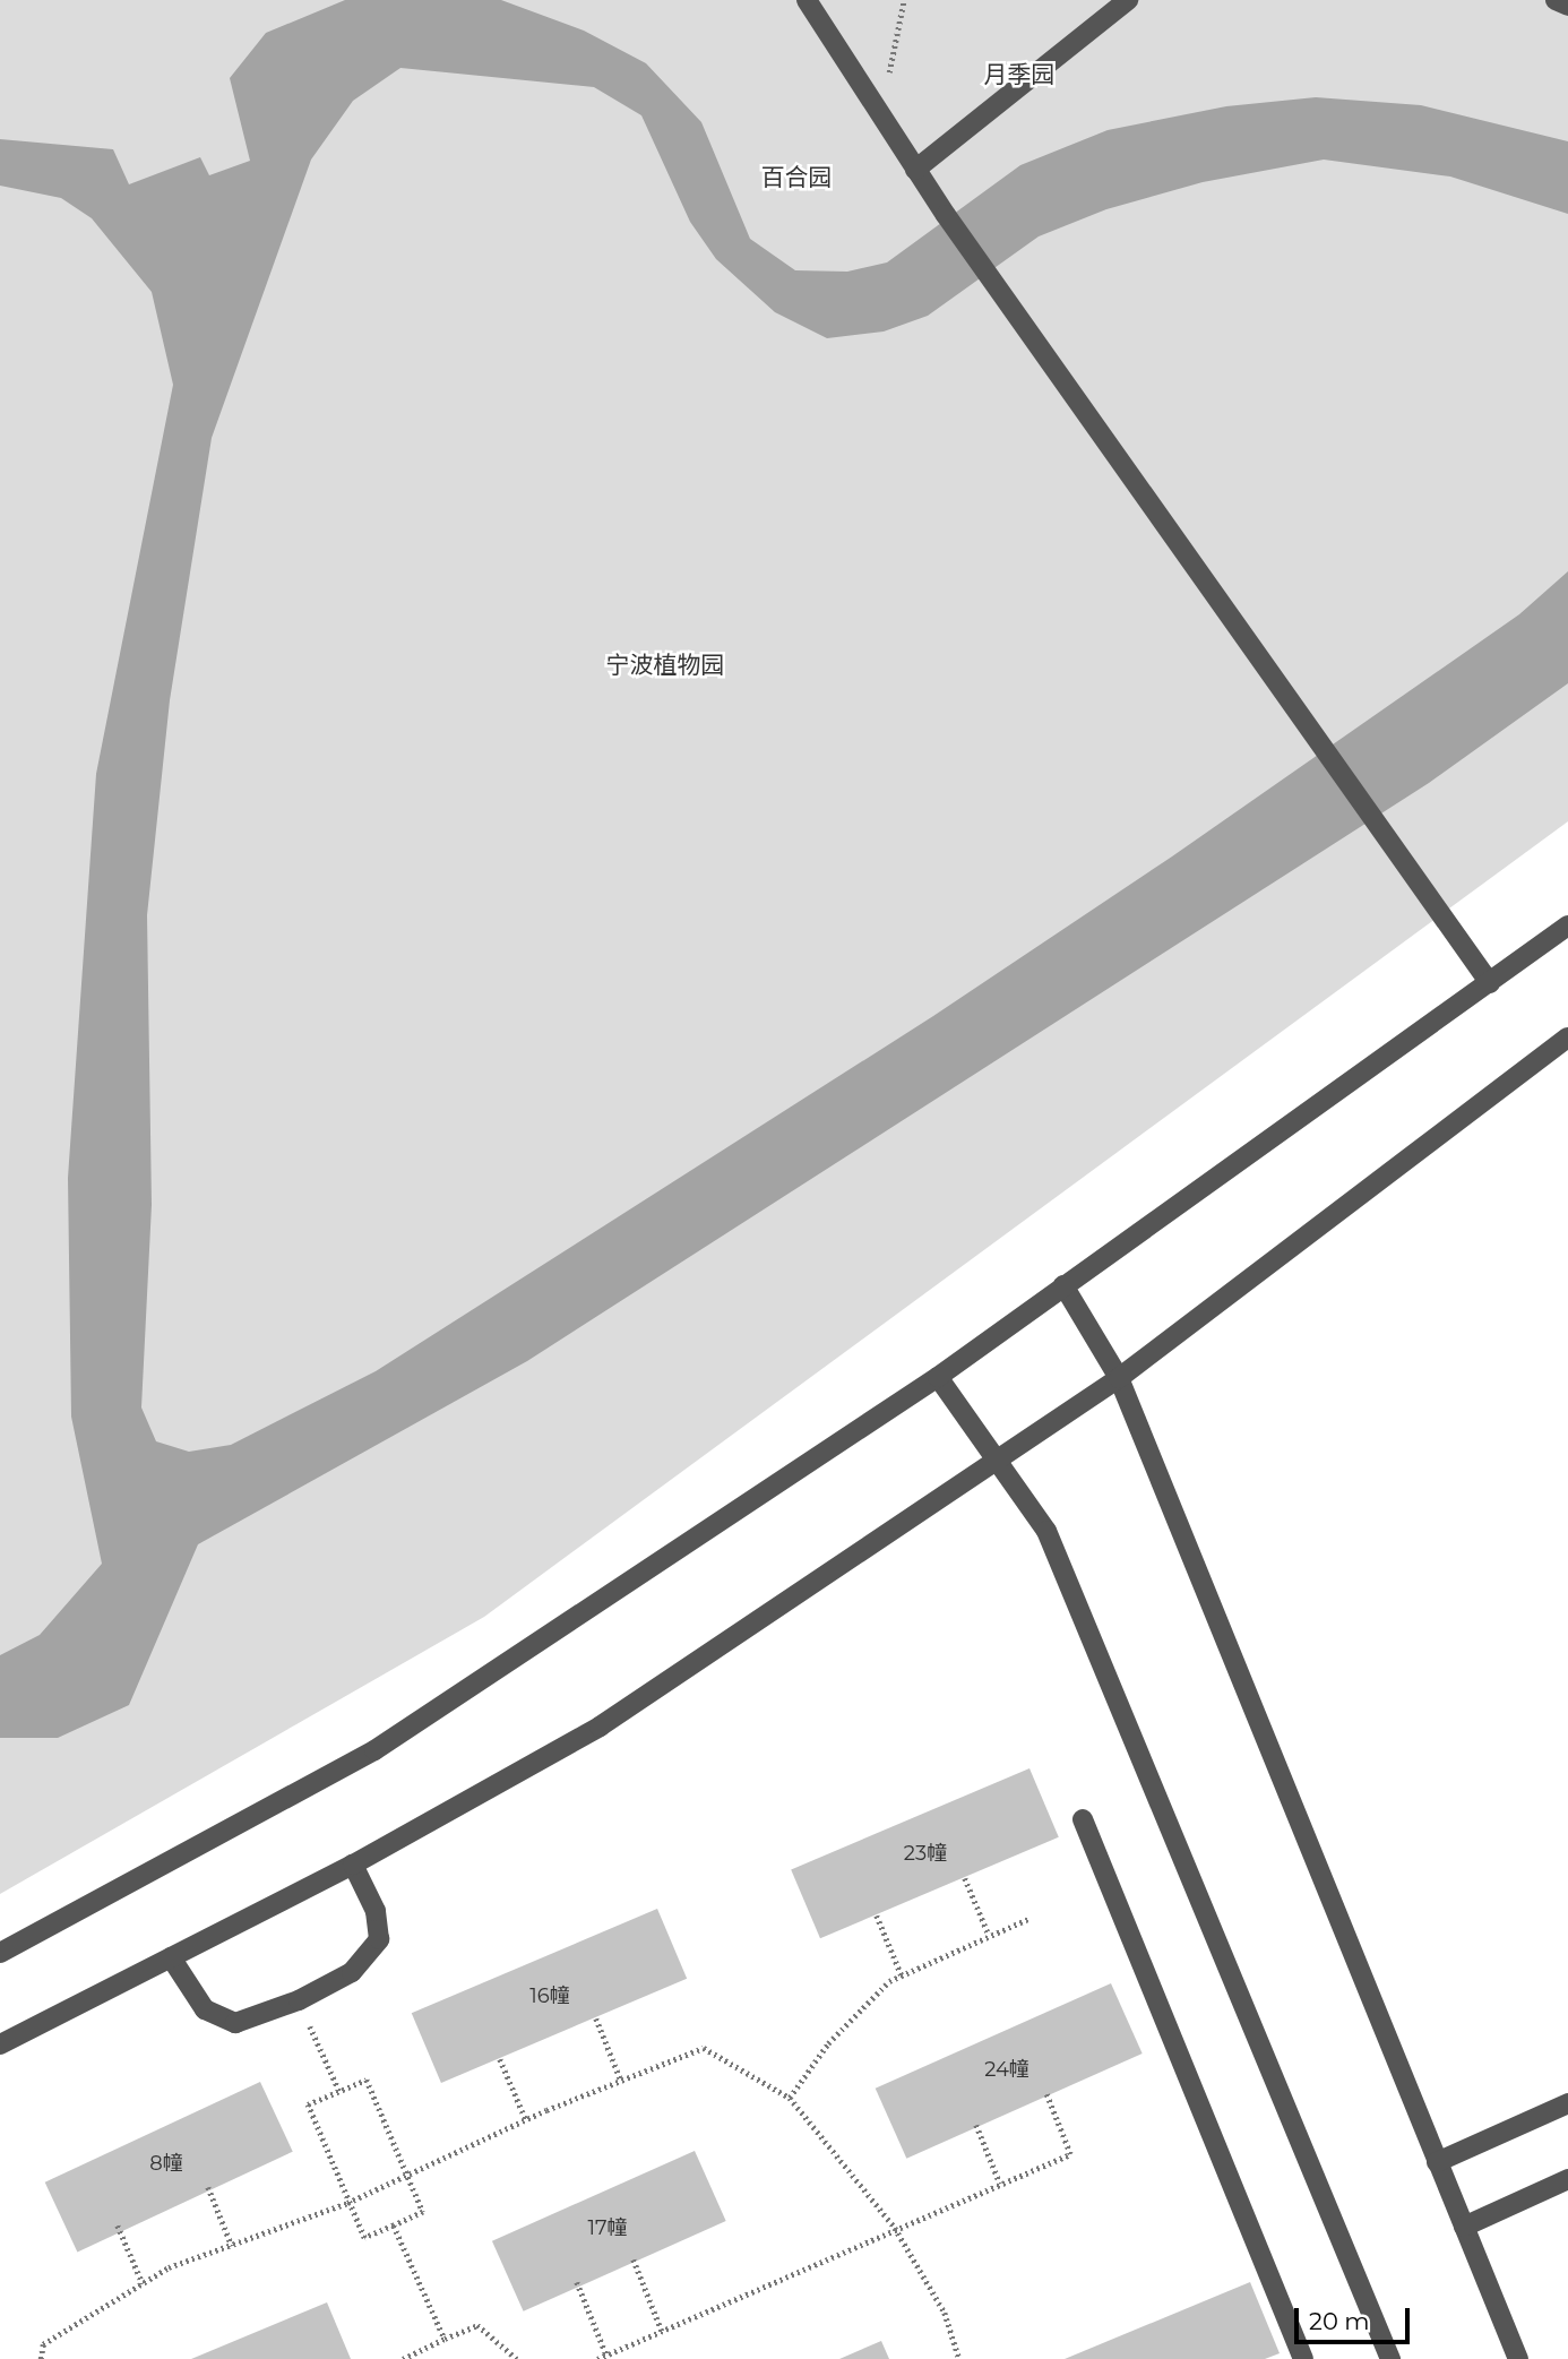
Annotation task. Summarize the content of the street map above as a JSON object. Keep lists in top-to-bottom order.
{
  "parks": ["月季园", "百合园", "宁波植物园"],
  "house_numbers": [
    "23幢",
    "16幢",
    "24幢",
    "8幢",
    "17幢"
  ],
  "scale_bar": "20 m"
}
